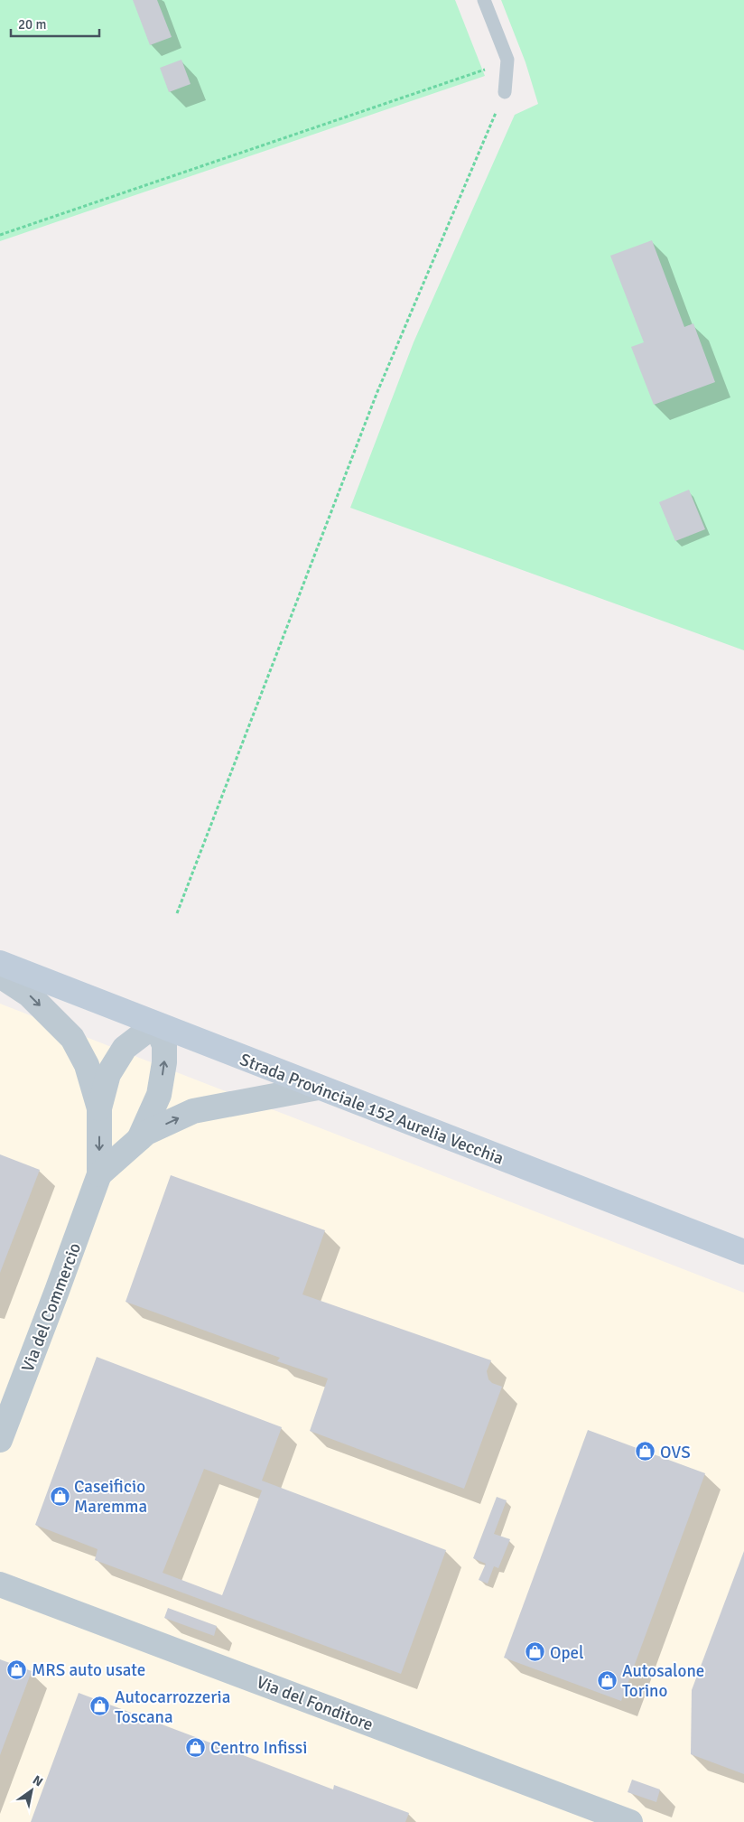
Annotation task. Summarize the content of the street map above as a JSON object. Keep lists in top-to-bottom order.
{
  "streets": {
    "main road": ["Strada Provinciale 152 Aurelia Vecchia"],
    "street": ["Via del Commercio", "Via del Fonditore"]
  },
  "crossings": [
    ["Strada Provinciale 152 Aurelia Vecchia", "Via del Commercio"]
  ],
  "places": {
    "shop": [
      "OVS",
      "Caseificio Maremma",
      "Opel",
      "MRS auto usate",
      "Autosalone Torino",
      "Autocarrozzeria Toscana",
      "Centro Infissi"
    ]
  },
  "scale_bar": "20 m",
  "north": "top right"
}
